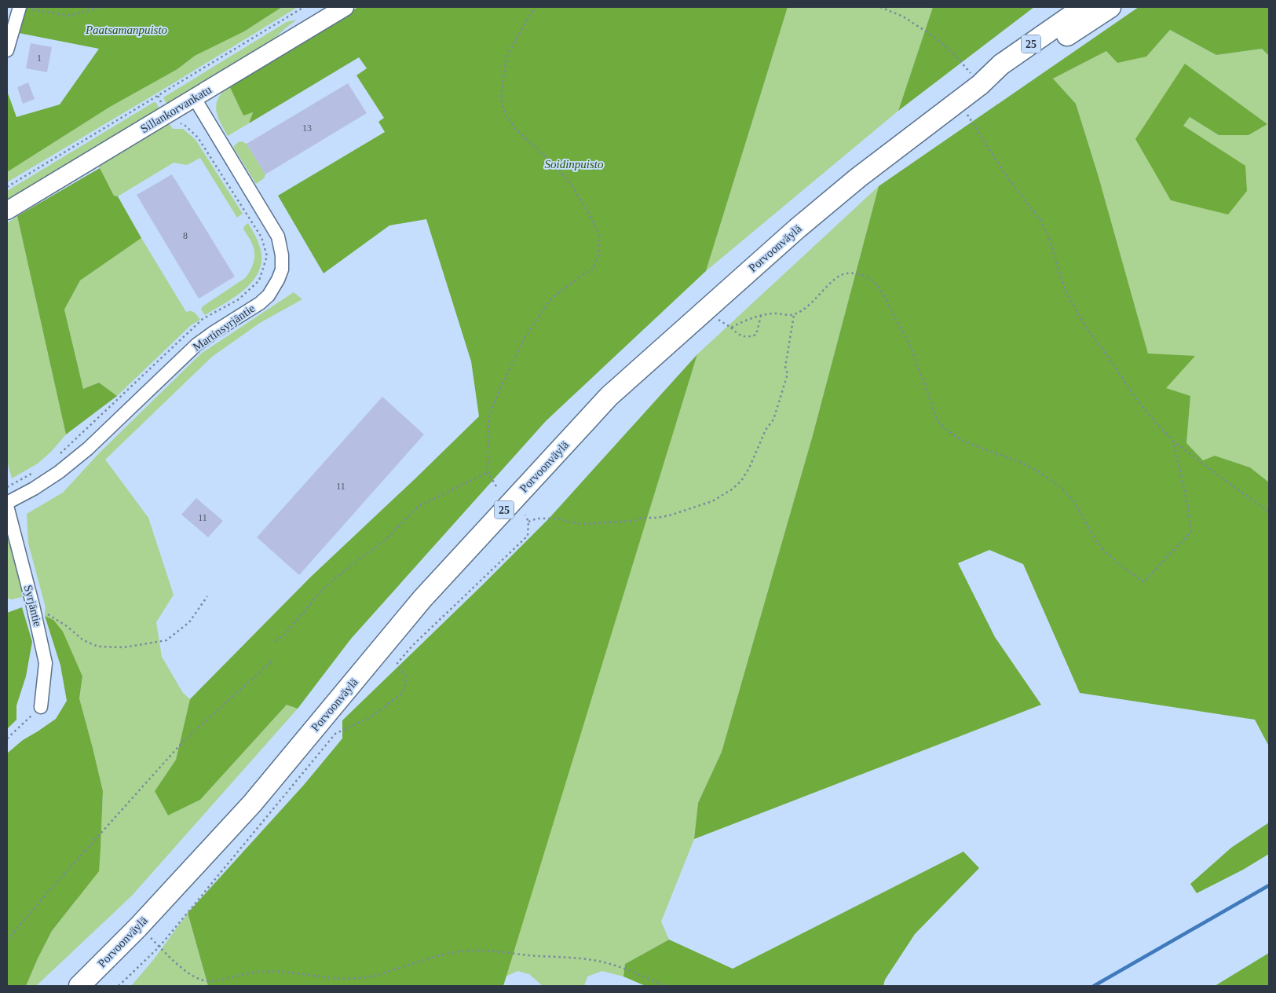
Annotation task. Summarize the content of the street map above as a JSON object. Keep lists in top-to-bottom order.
{
  "streets": {
    "highway": ["25", "Porvoonväylä"],
    "main road": ["Sillankorvankatu"],
    "street": ["Martinsyrjäntie", "Syrjäntie"]
  },
  "crossings": [
    ["Sillankorvankatu", "Martinsyrjäntie"]
  ],
  "parks": ["Paatsamanpuisto", "Soidinpuisto"],
  "house_numbers": [
    "1",
    "13",
    "8",
    "11",
    "11"
  ]
}
